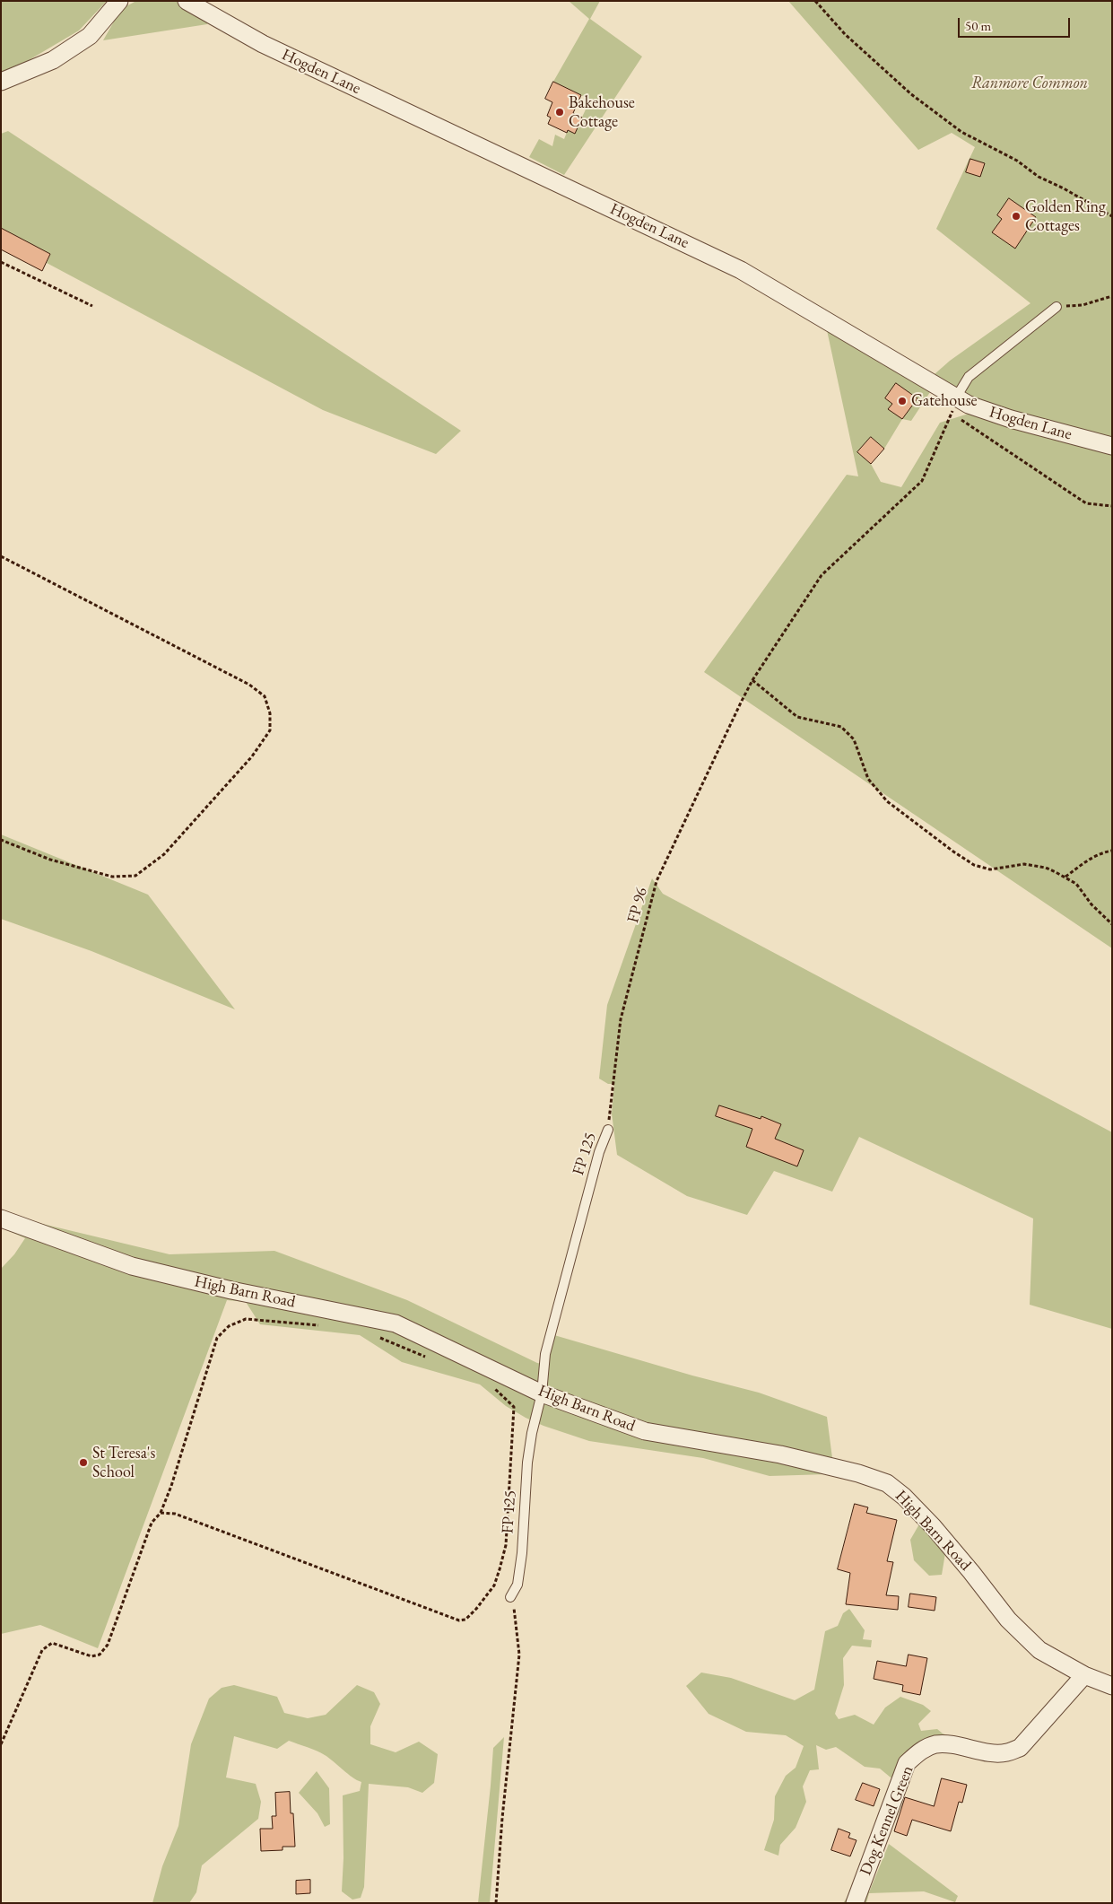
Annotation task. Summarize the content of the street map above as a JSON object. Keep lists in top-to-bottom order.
{
  "streets": {
    "street": ["Hogden Lane", "High Barn Road", "Dog Kennel Green"],
    "lane": ["FP 125"],
    "path": ["FP 96"]
  },
  "crossings": [
    ["Hogden Lane", "FP 96"],
    ["FP 96", "FP 125"],
    ["FP 125", "High Barn Road"],
    ["High Barn Road", "Dog Kennel Green"]
  ],
  "parks": ["Ranmore Common"],
  "places": [
    "Bakehouse Cottage",
    "Golden Ring Cottages",
    "Gatehouse",
    "St Teresa's School"
  ],
  "scale_bar": "50 m"
}
